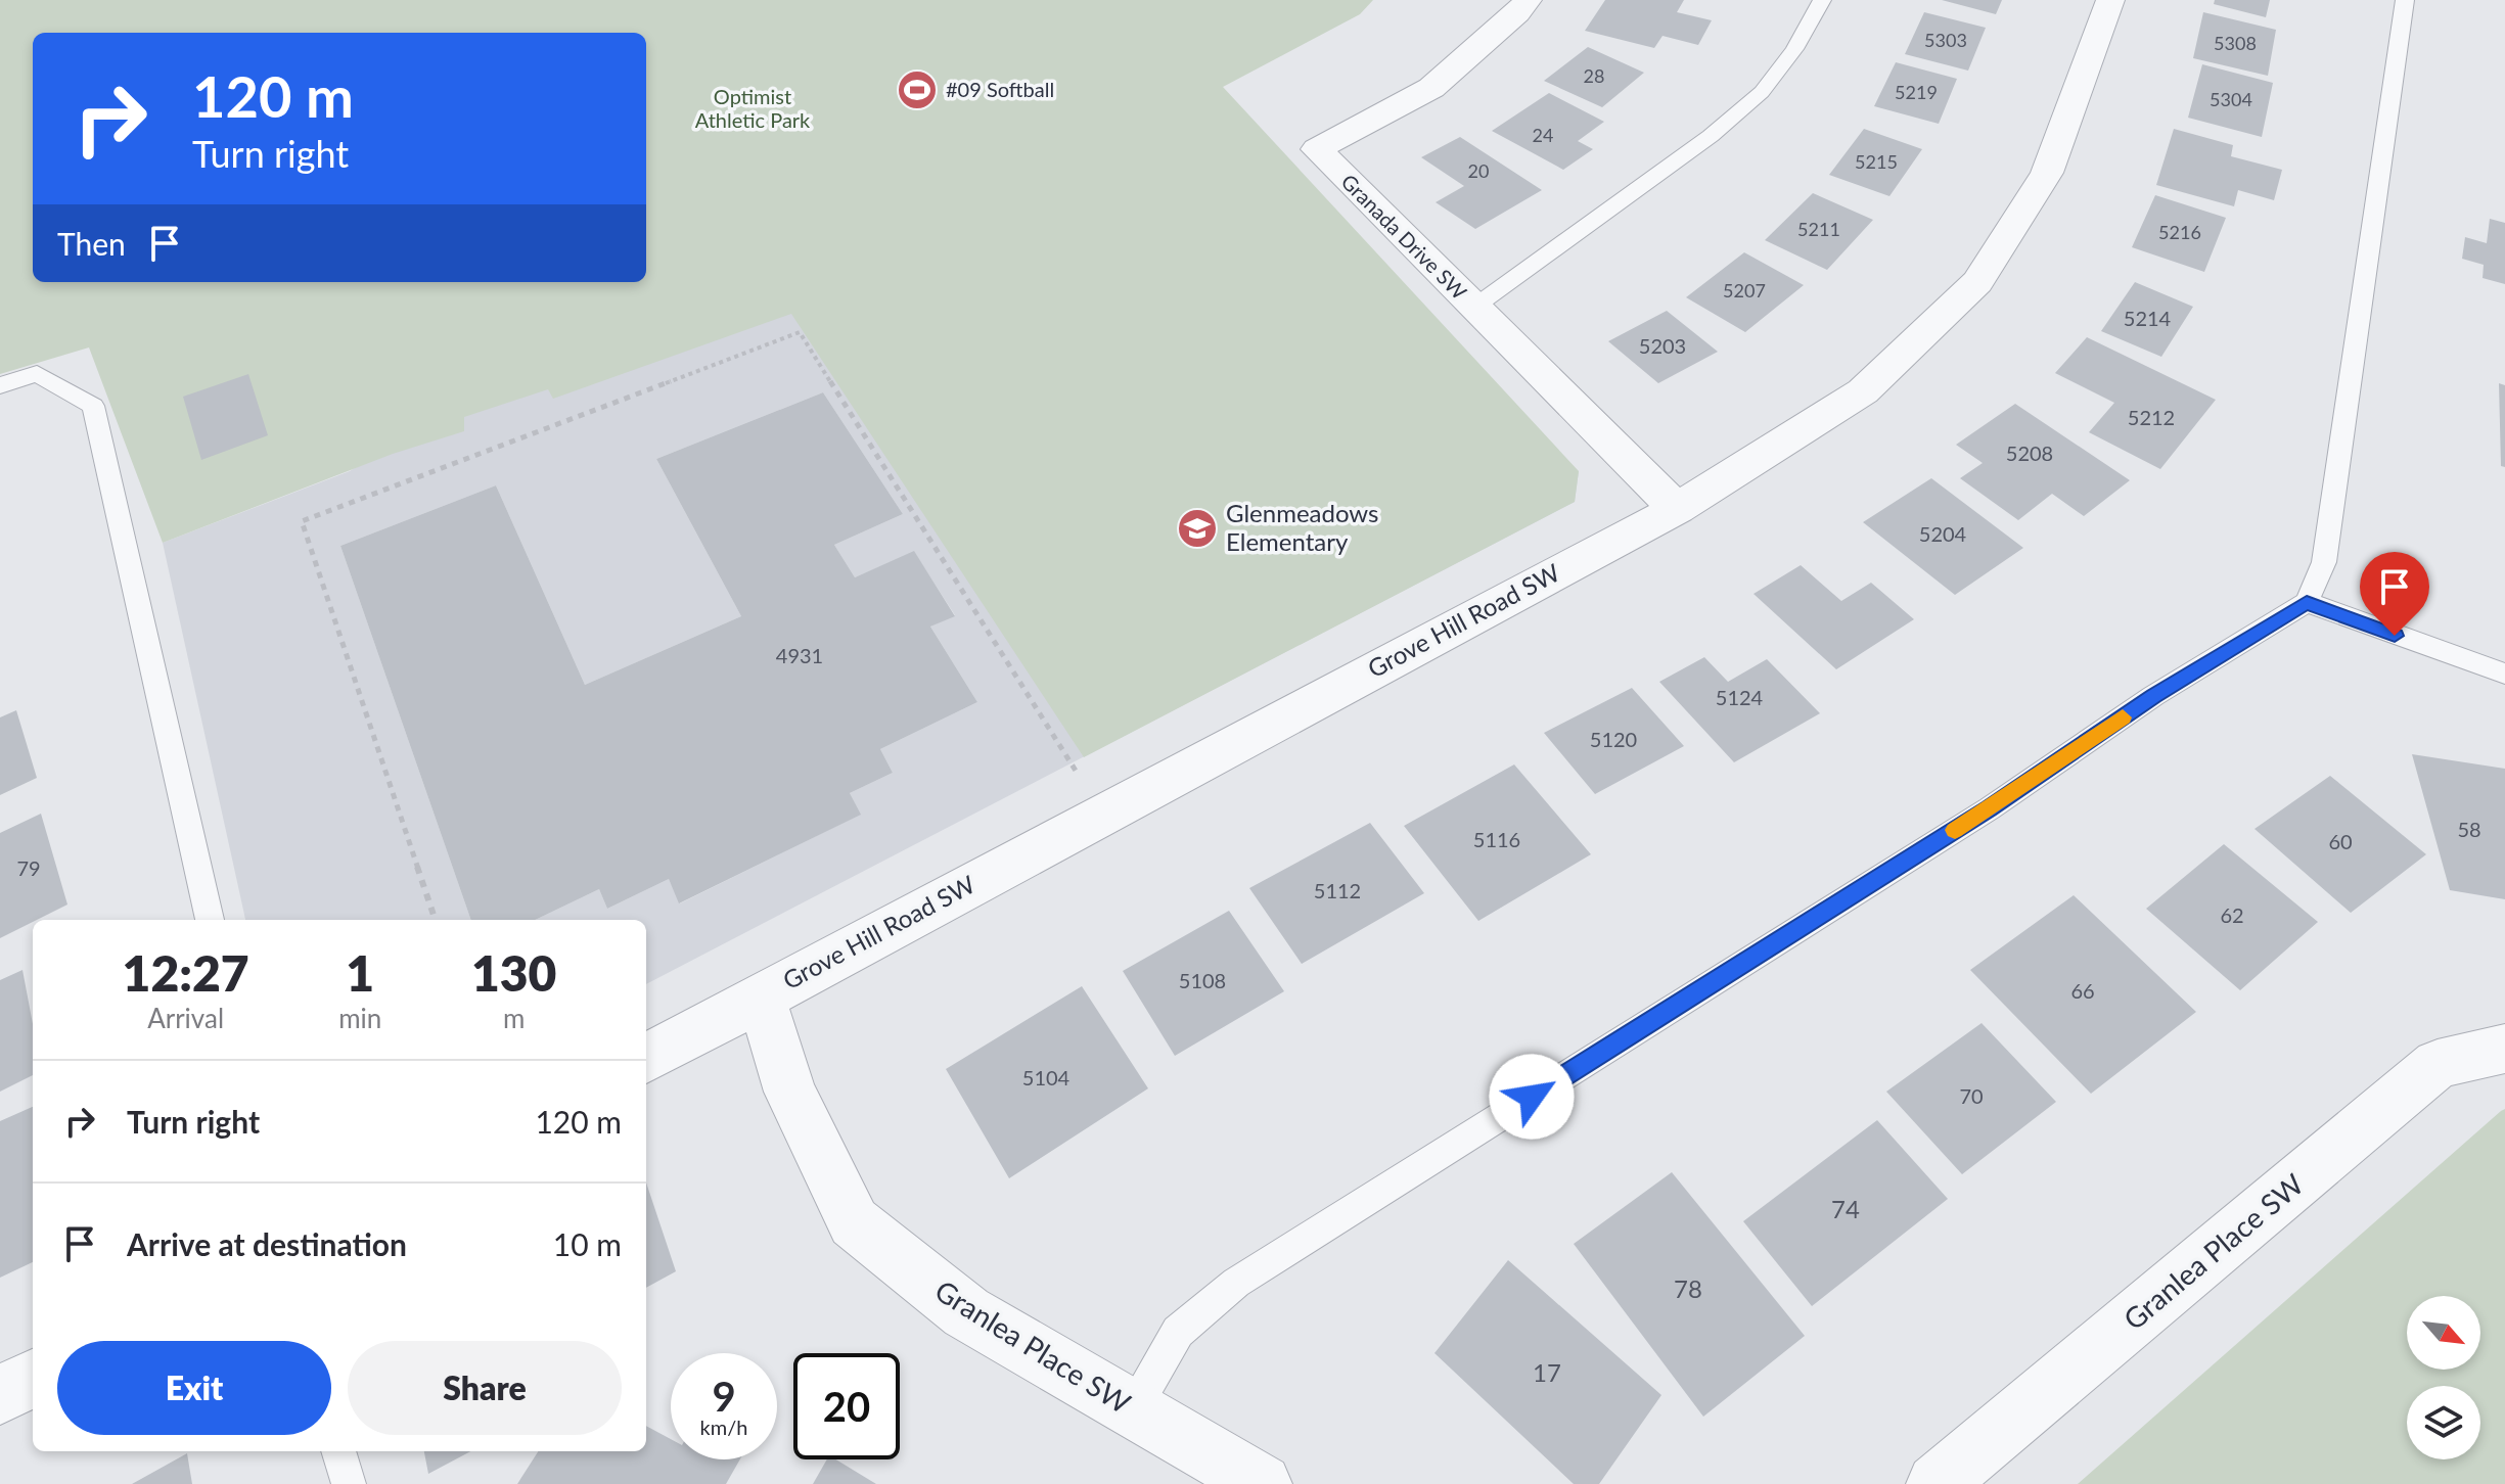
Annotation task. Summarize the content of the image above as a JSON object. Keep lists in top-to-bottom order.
{
  "streets": {
    "street": ["Granada Drive SW", "Grove Hill Road SW", "Granlea Place SW"]
  },
  "crossings": [
    ["Granada Drive SW", "Grove Hill Road SW"],
    ["Grove Hill Road SW", "Granlea Place SW"]
  ],
  "parks": ["Optimist Athletic Park"],
  "places": {
    "sports": ["#09 Softball"],
    "school or university": ["Glenmeadows Elementary"]
  },
  "house_numbers": [
    "5303",
    "5308",
    "28",
    "5219",
    "5304",
    "24",
    "5215",
    "20",
    "5211",
    "5216",
    "5207",
    "5214",
    "5203",
    "5212",
    "5208",
    "5204",
    "4931",
    "5124",
    "5120",
    "58",
    "5116",
    "60",
    "79",
    "5112",
    "62",
    "5108",
    "66",
    "5104",
    "70",
    "74",
    "78",
    "17"
  ],
  "north": "bottom right",
  "page": {
    "turn": ["120 m", "Turn right"],
    "then": "Then",
    "eta": [
      "12:27",
      "Arrival",
      "1",
      "min",
      "130",
      "m"
    ],
    "list": [
      {
        "name": "Turn right",
        "value": "120 m"
      },
      {
        "name": "Arrive at destination",
        "value": "10 m"
      }
    ],
    "buttons": ["Exit", "Share"],
    "speed": "9 km/h",
    "limit": "20"
  }
}
